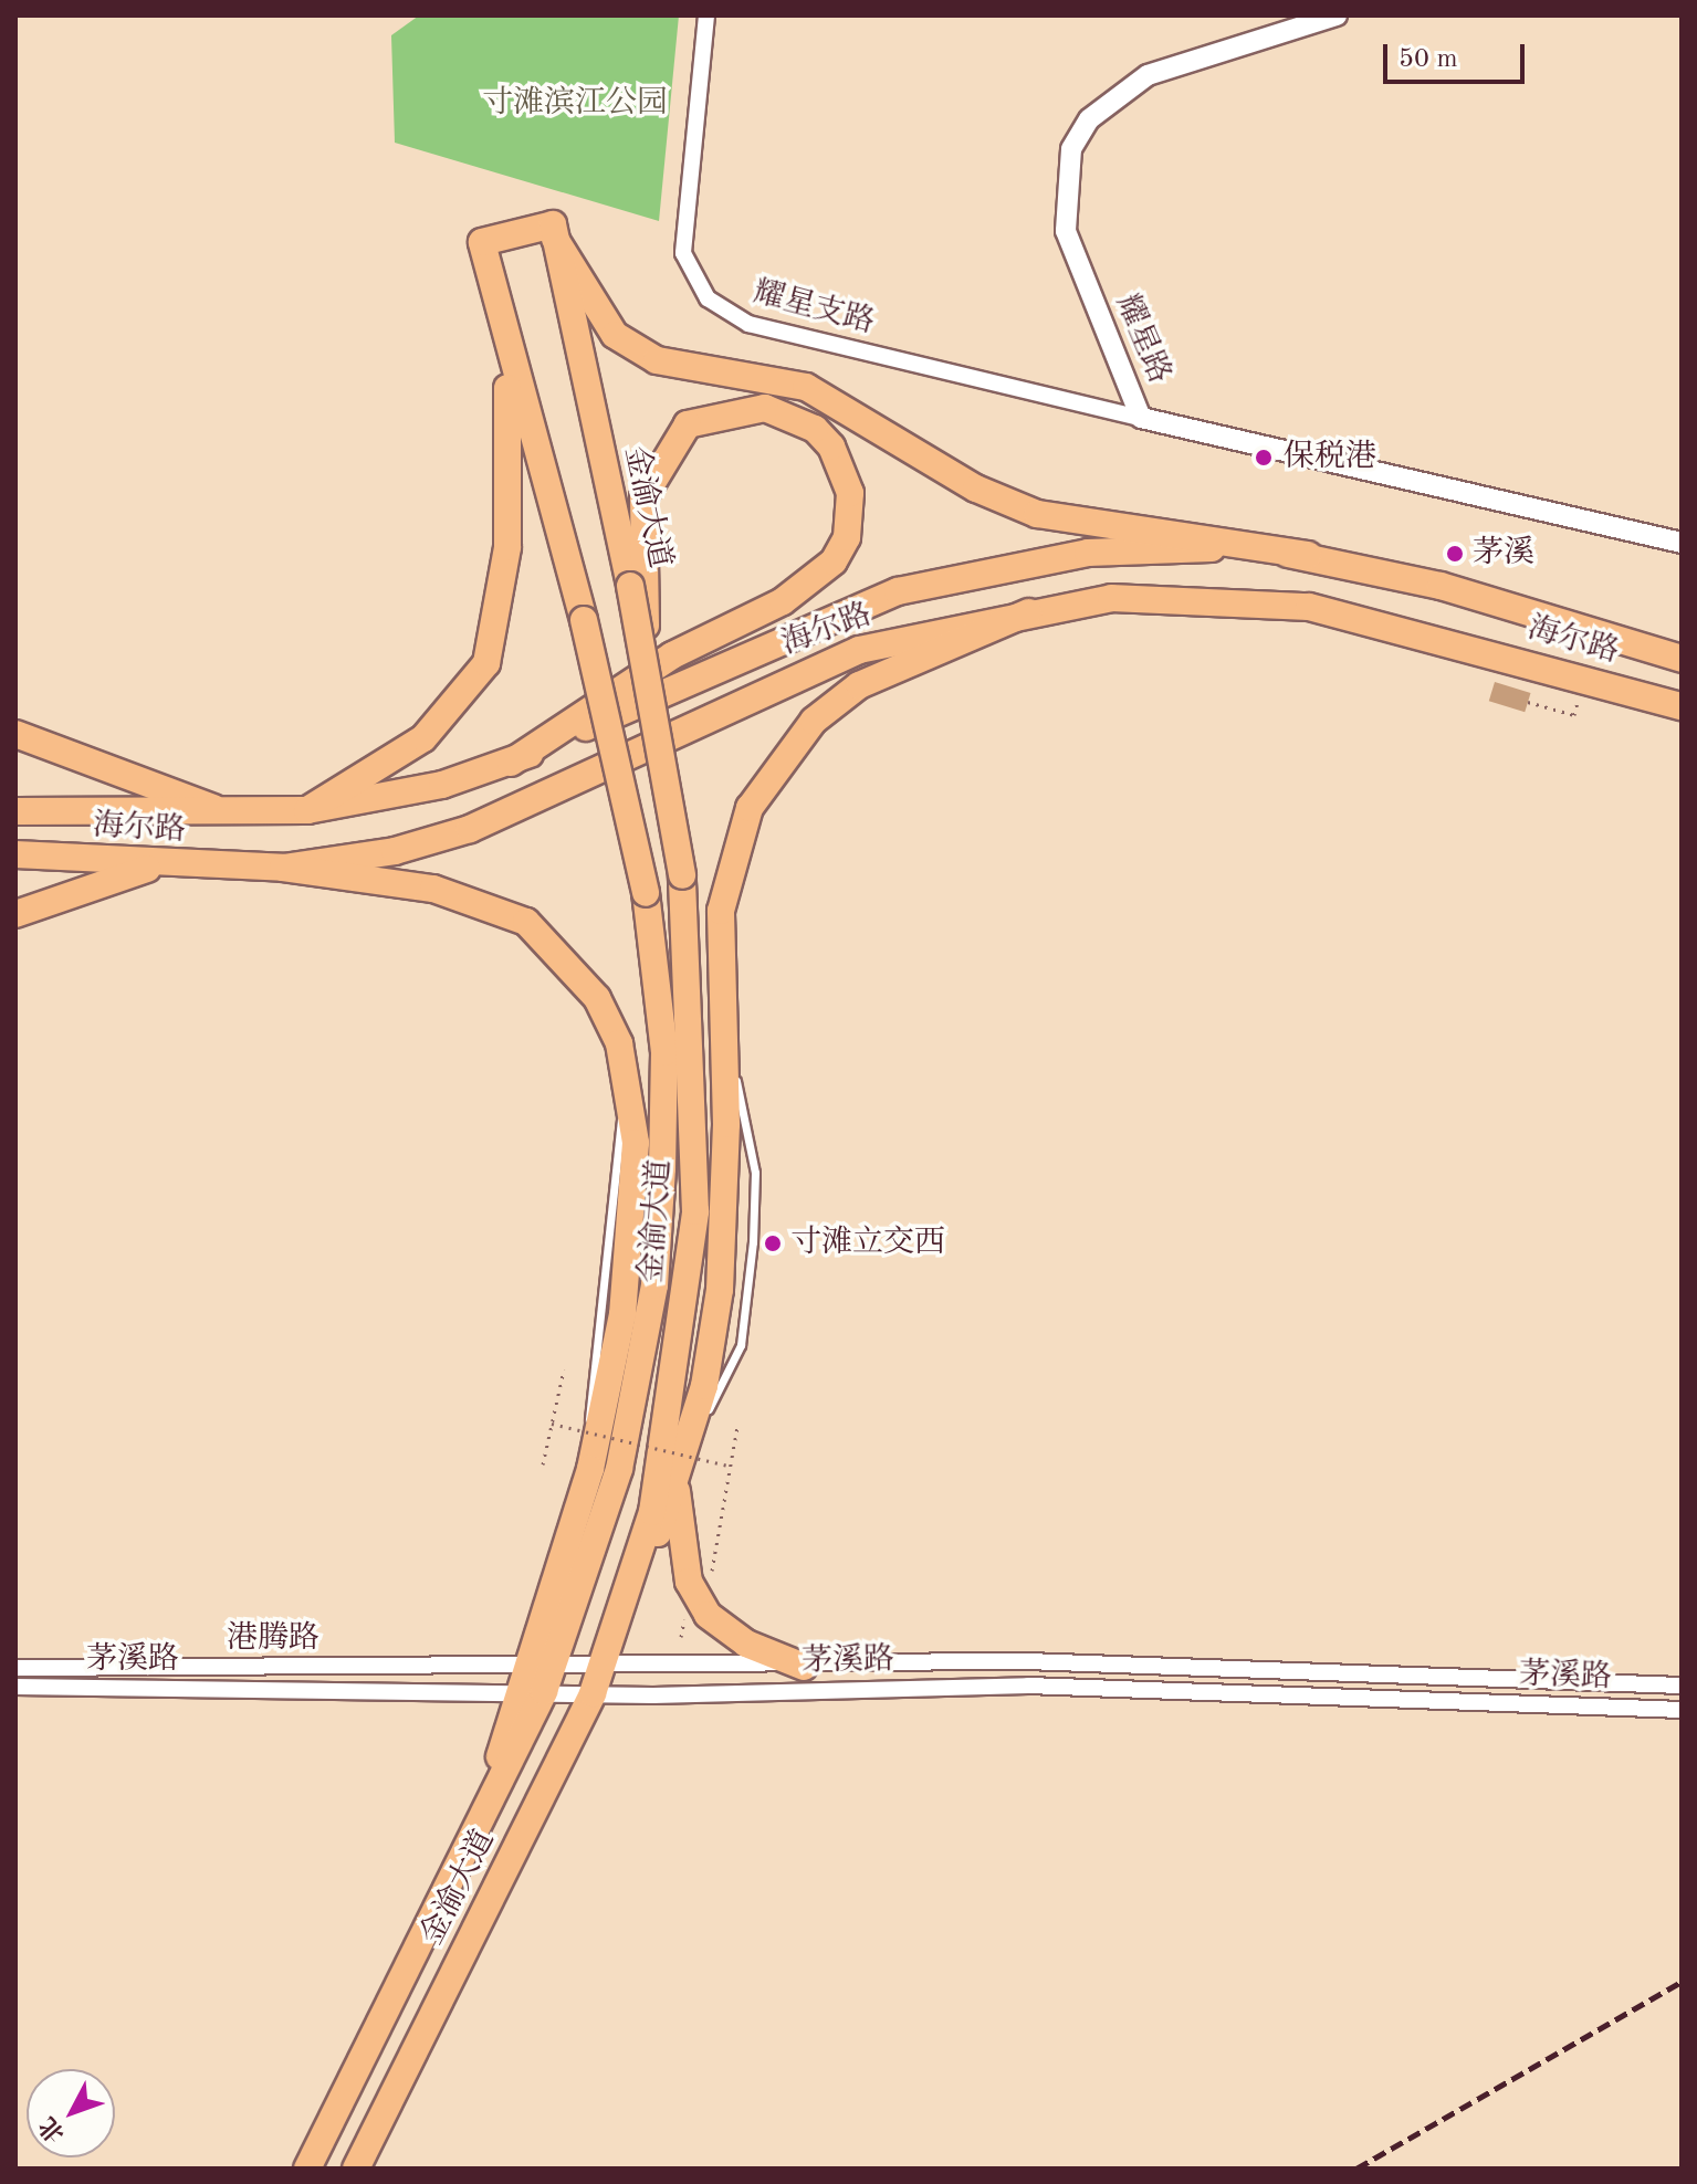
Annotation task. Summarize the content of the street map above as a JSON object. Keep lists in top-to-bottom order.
{
  "streets": {
    "main road": ["金渝大道", "海尔路"],
    "street": [
      "耀星支路",
      "耀星路",
      "港腾路",
      "茅溪路"
    ]
  },
  "crossings": [
    ["耀星支路", "耀星路"],
    ["金渝大道", "茅溪路"],
    ["港腾路", "茅溪路"]
  ],
  "parks": ["寸滩滨江公园"],
  "places": ["保税港", "茅溪", "寸滩立交西"],
  "scale_bar": "50 m",
  "north": "bottom left"
}
